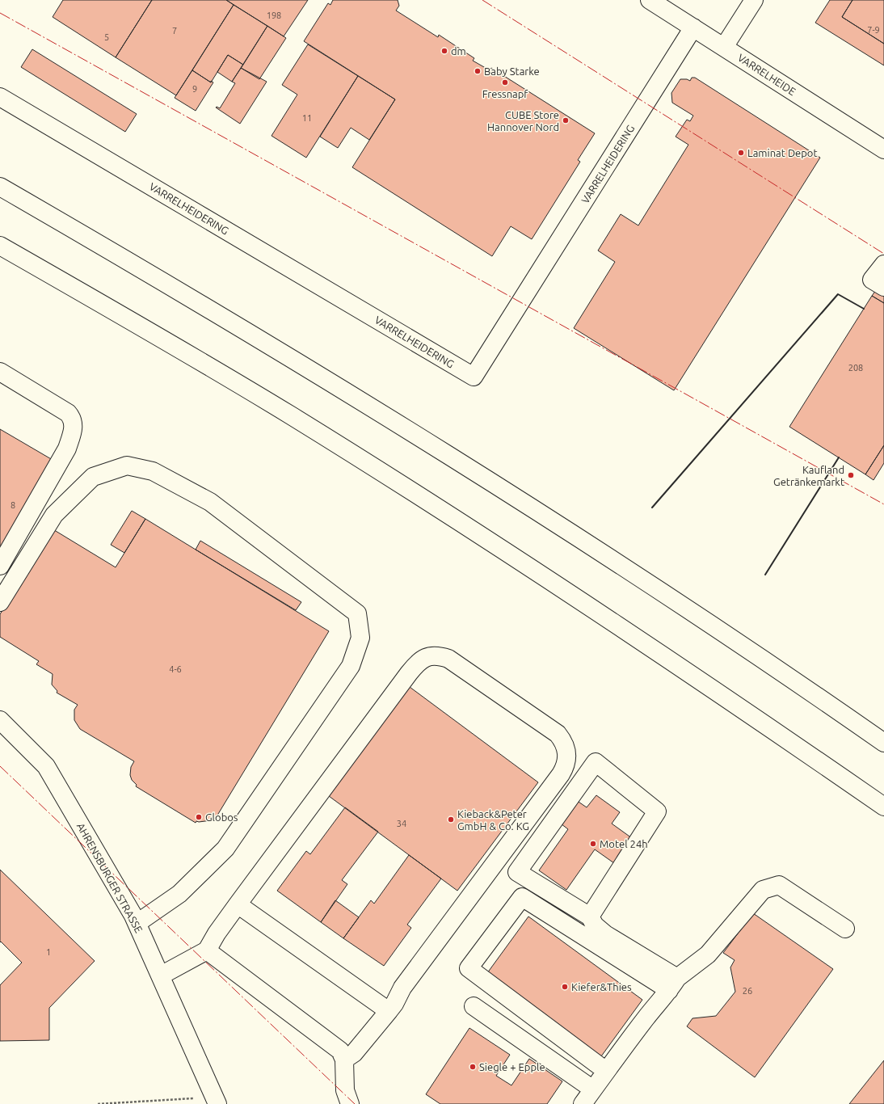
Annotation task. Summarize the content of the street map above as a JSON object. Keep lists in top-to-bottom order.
{
  "streets": {
    "main road": ["VARRELHEIDE", "VARRELHEIDERING", "AHRENSBURGER STRASSE"]
  },
  "crossings": [
    ["VARRELHEIDE", "VARRELHEIDERING"]
  ],
  "places": [
    "dm",
    "Baby Starke",
    "Fressnapf",
    "CUBE Store Hannover Nord",
    "Laminat Depot",
    "Kaufland Getränkemarkt",
    "Globos",
    "Kieback&Peter GmbH & Co. KG",
    "Motel 24h",
    "Kiefer&Thies",
    "Siegle + Epple"
  ],
  "house_numbers": [
    "198",
    "7-9",
    "7",
    "5",
    "9",
    "11",
    "208",
    "8",
    "4-6",
    "34",
    "1",
    "26"
  ]
}
